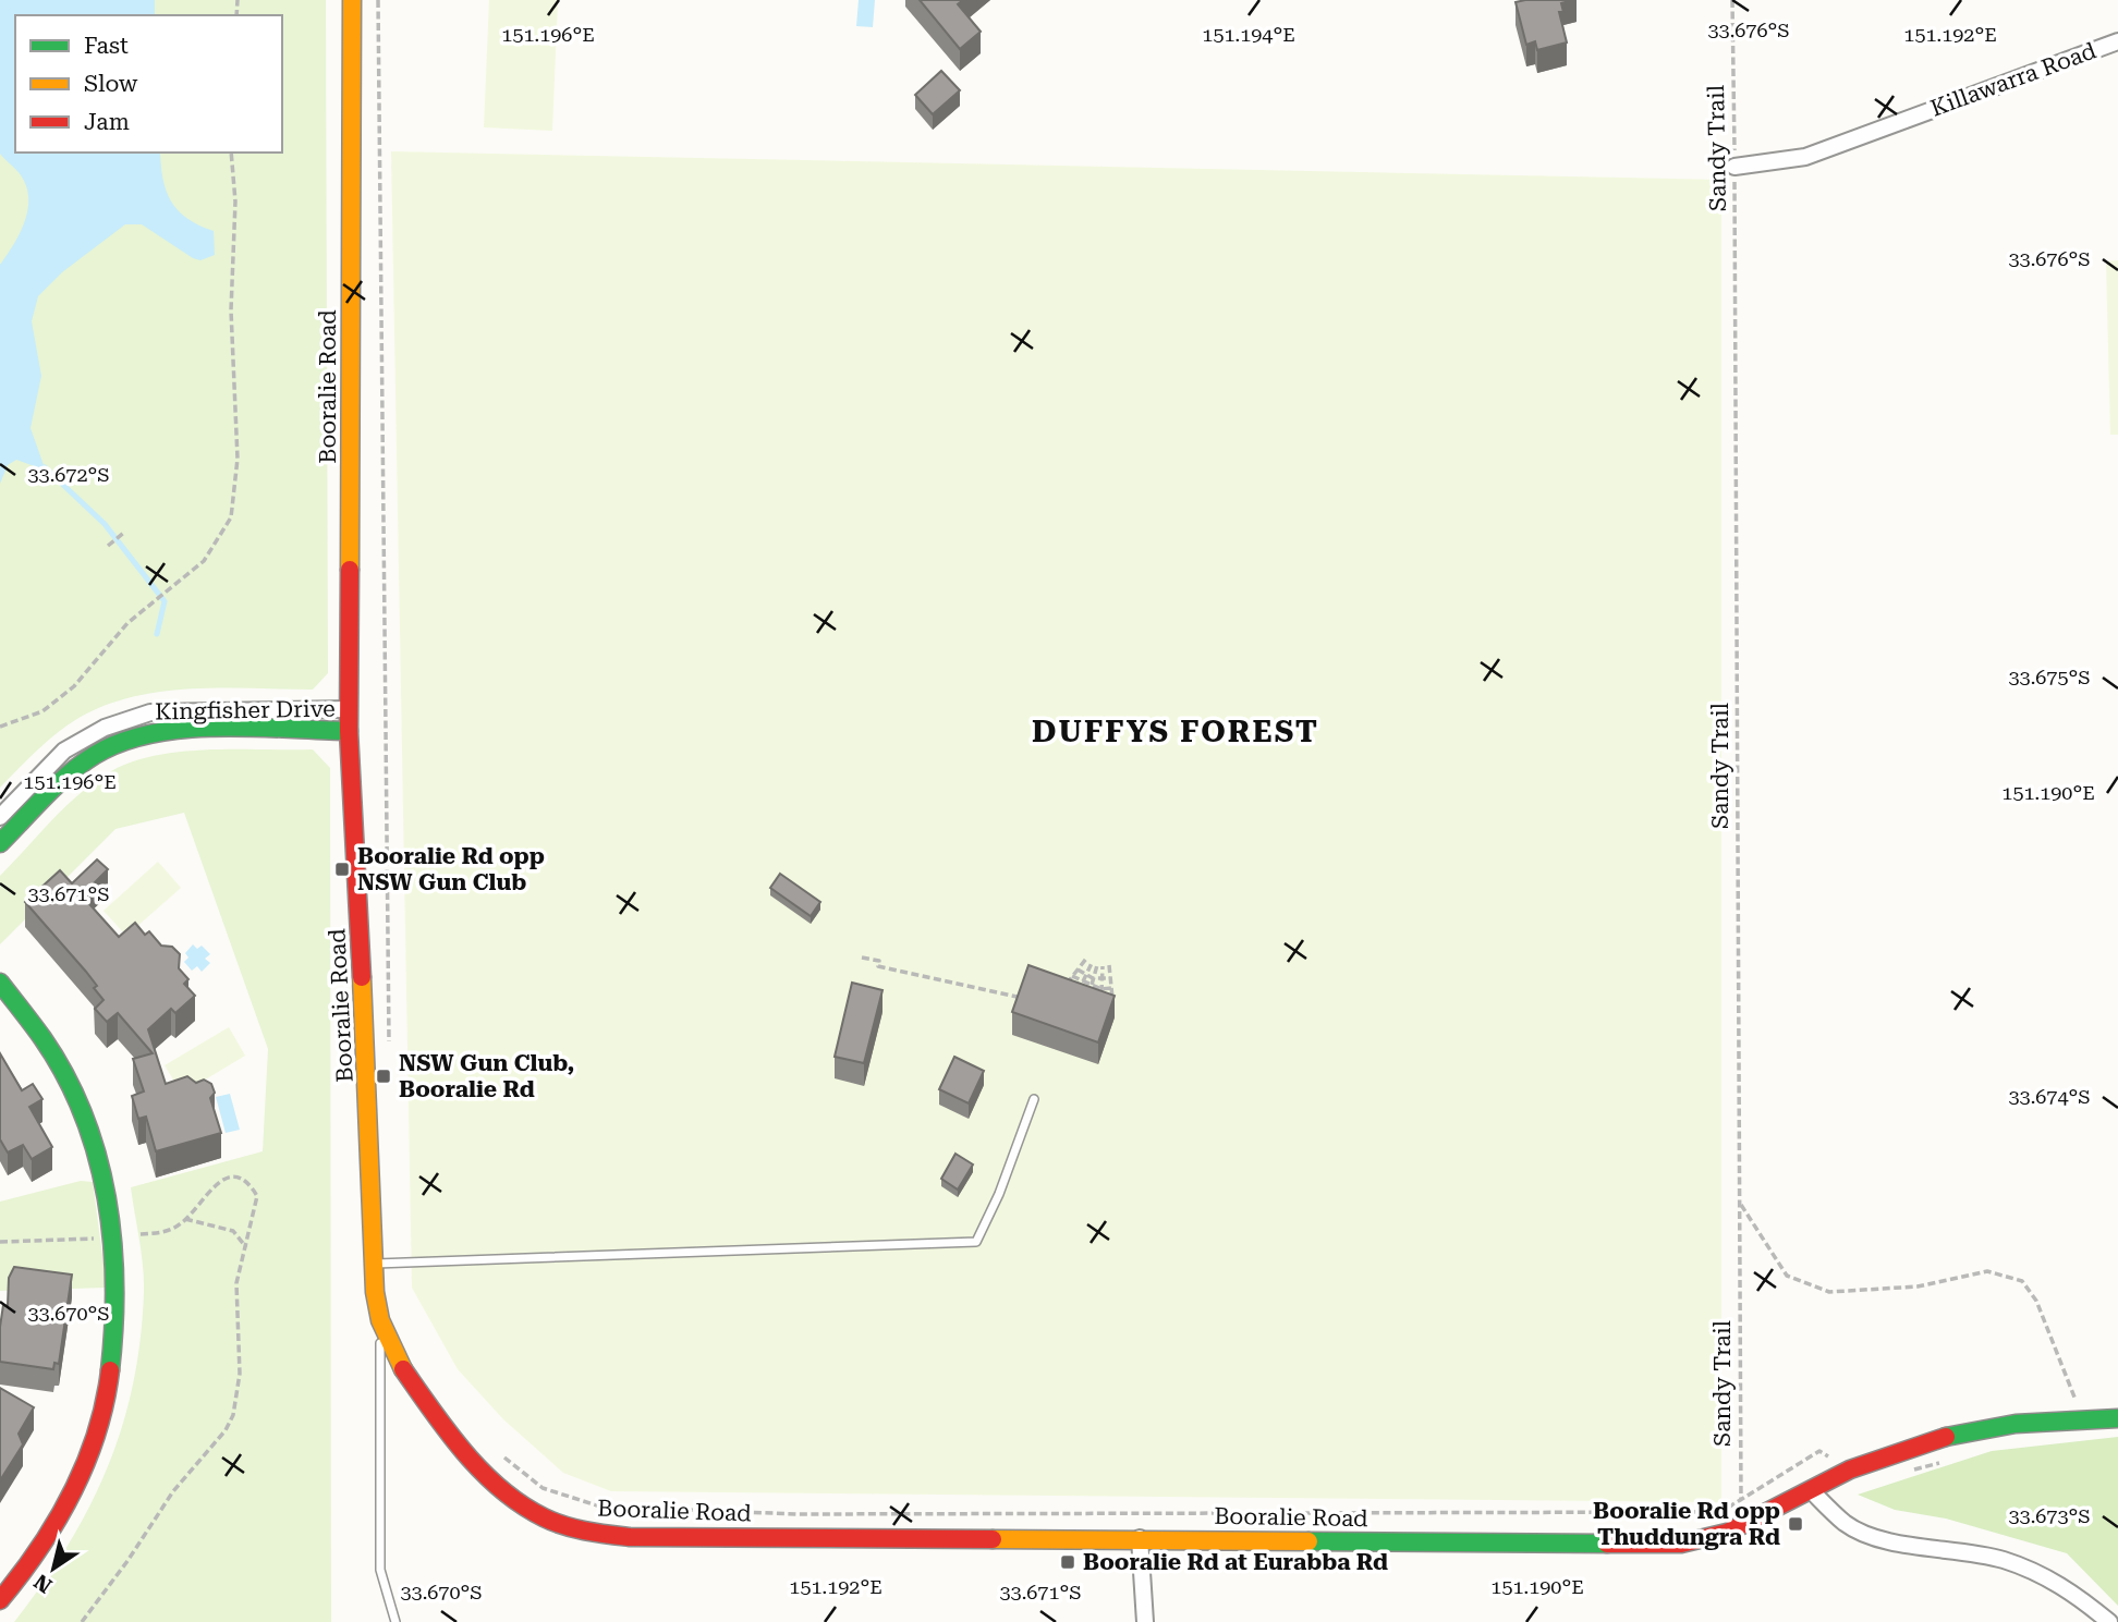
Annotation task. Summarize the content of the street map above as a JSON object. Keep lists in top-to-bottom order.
{
  "streets": {
    "street": ["Killawarra Road", "Booralie Road", "Kingfisher Drive"],
    "path": ["Sandy Trail"]
  },
  "crossings": [
    ["Killawarra Road", "Sandy Trail"],
    ["Sandy Trail", "Booralie Road"],
    ["Booralie Road", "Kingfisher Drive"]
  ],
  "districts": ["DUFFYS FOREST"],
  "places": {
    "transit": [
      "Booralie Rd opp NSW Gun Club",
      "NSW Gun Club, Booralie Rd",
      "Booralie Rd opp Thuddungra Rd",
      "Booralie Rd at Eurabba Rd"
    ]
  },
  "legend": ["Fast", "Slow", "Jam"],
  "north": "bottom left",
  "coordinates": [
    "33.676°S",
    "151.196°E",
    "151.194°E",
    "151.192°E",
    "33.672°S",
    "33.675°S",
    "151.190°E",
    "33.671°S",
    "33.674°S",
    "33.670°S",
    "33.673°S"
  ]
}
